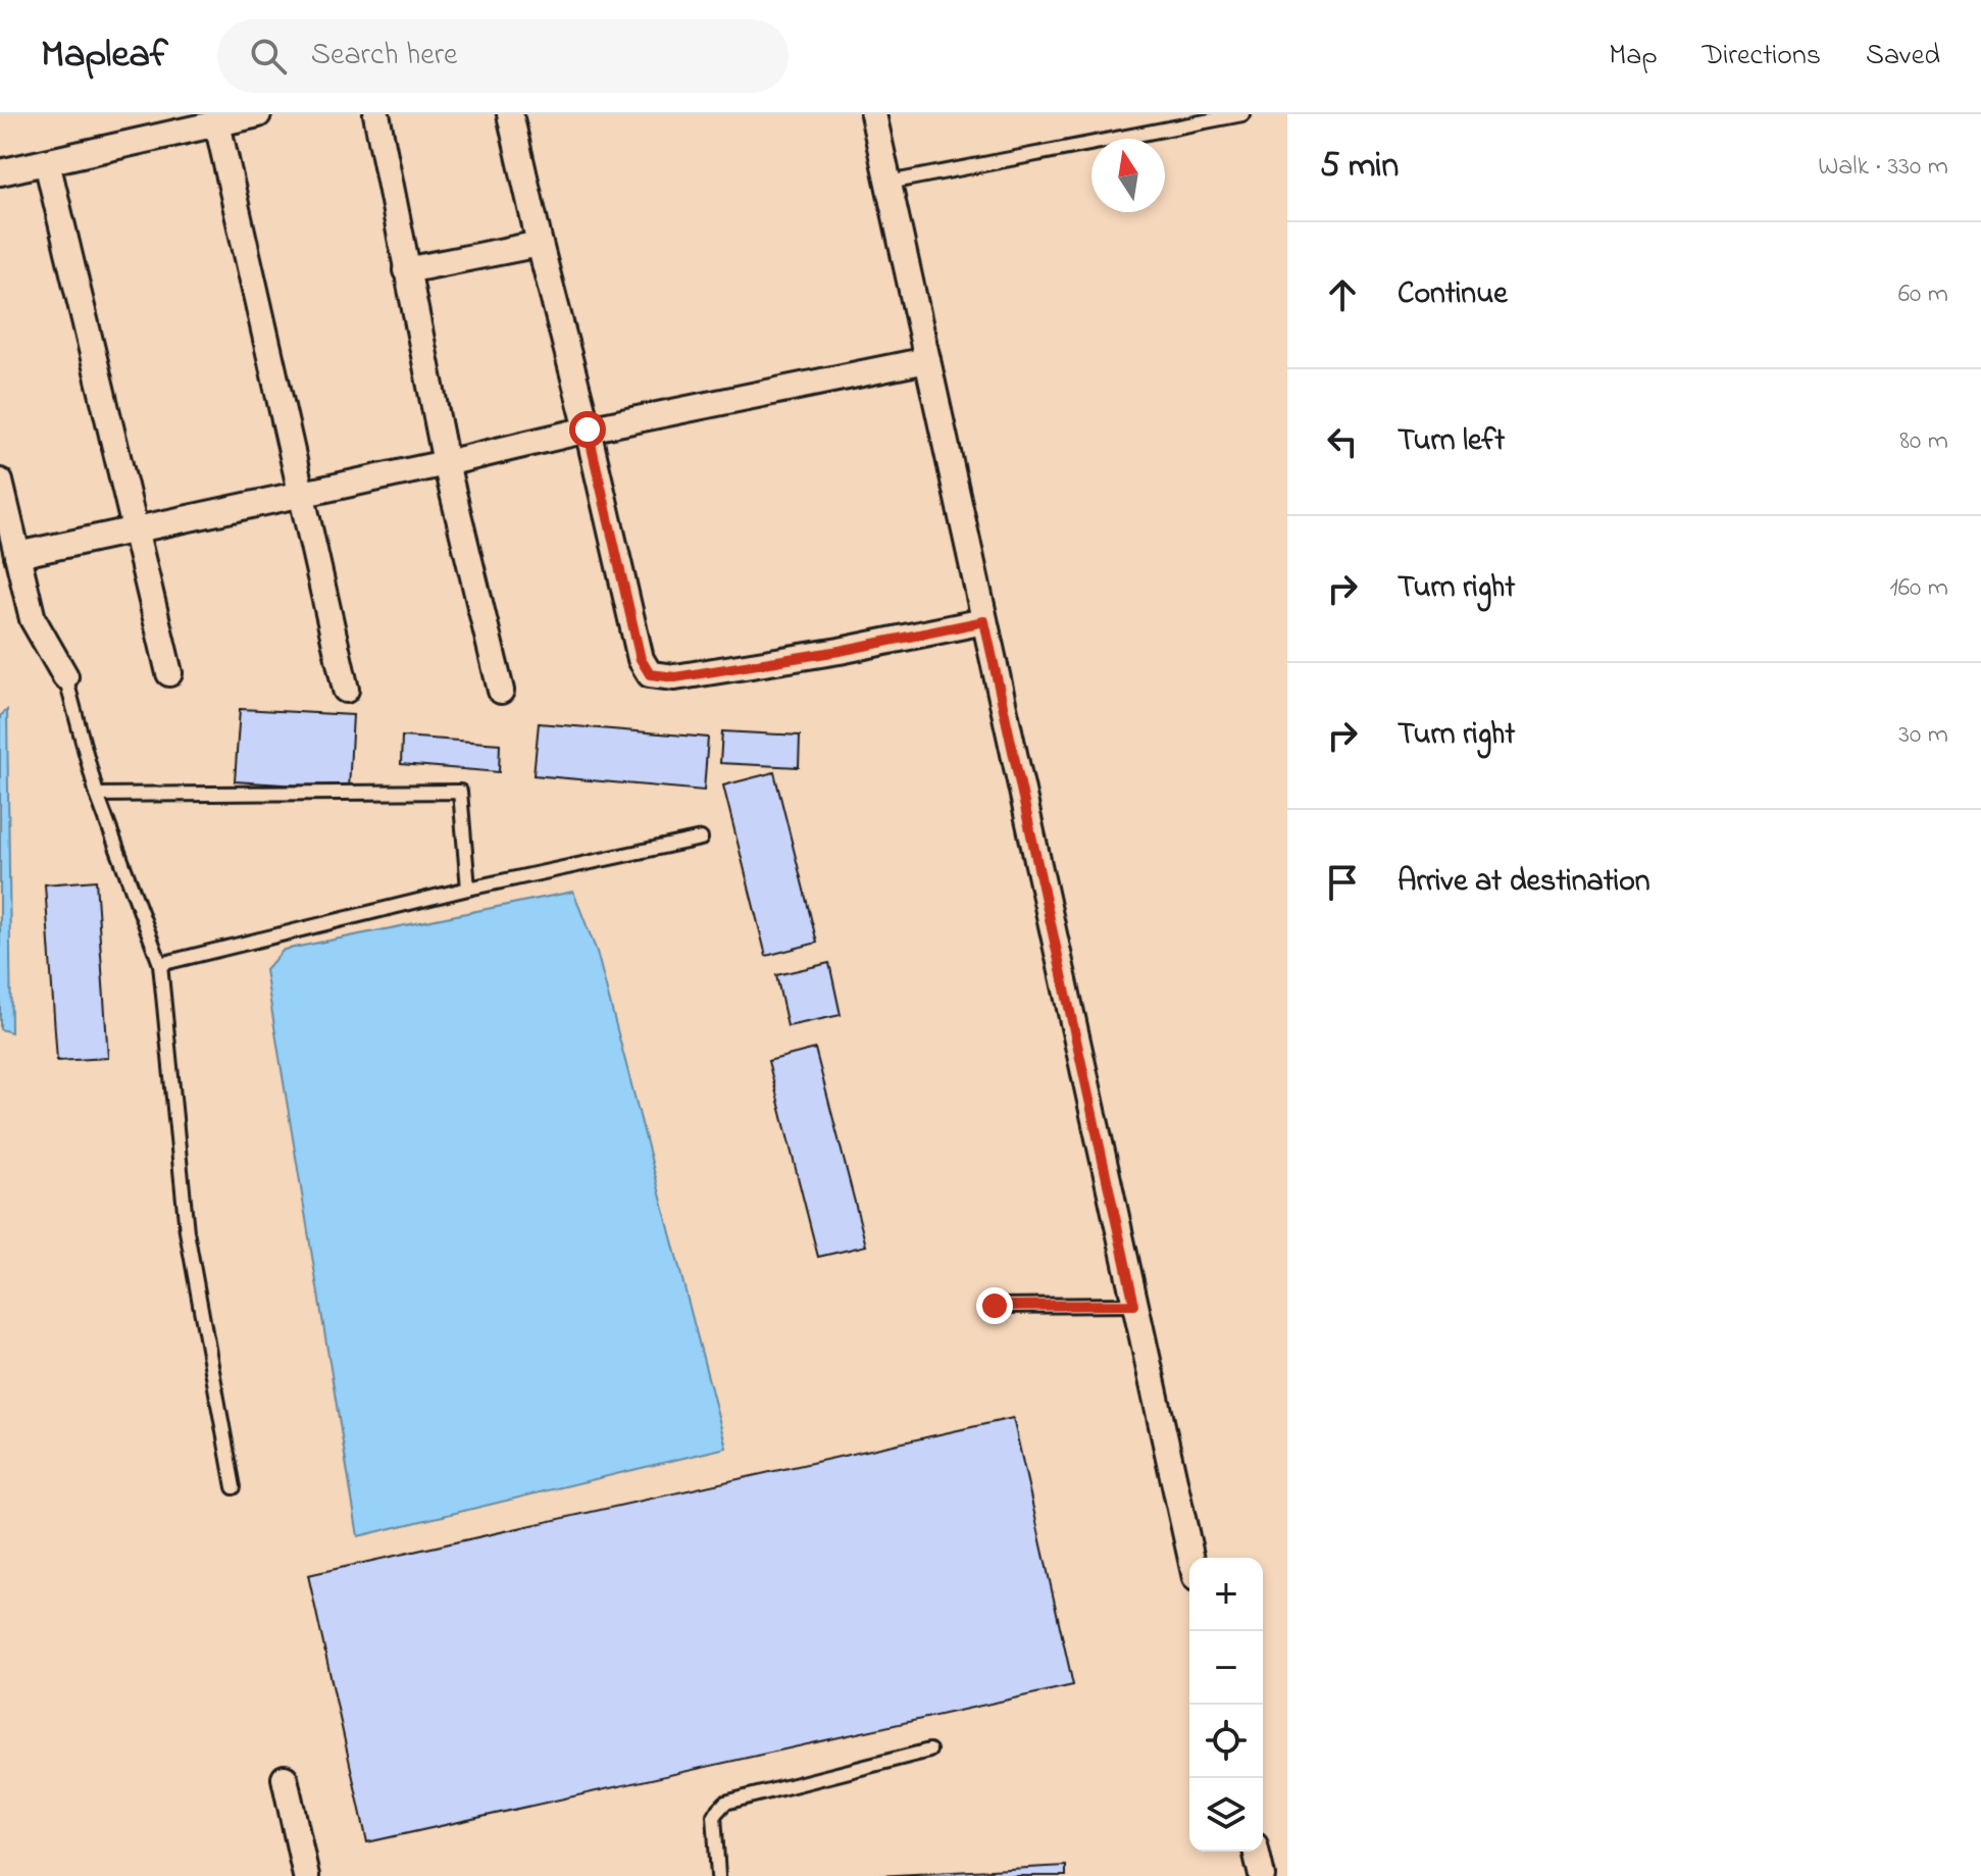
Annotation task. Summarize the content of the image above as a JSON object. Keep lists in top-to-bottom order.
{
  "north": "top",
  "page": {
    "header": "Mapleaf",
    "search": "Search here",
    "nav": ["Map", "Directions", "Saved"],
    "heading": ["5 min", "Walk · 330 m"],
    "list": [
      ["Continue", "60 m"],
      ["Turn left", "80 m"],
      ["Turn right", "160 m"],
      ["Turn right", "30 m"],
      "Arrive at destination"
    ],
    "map_buttons": ["+", "−"]
  }
}
